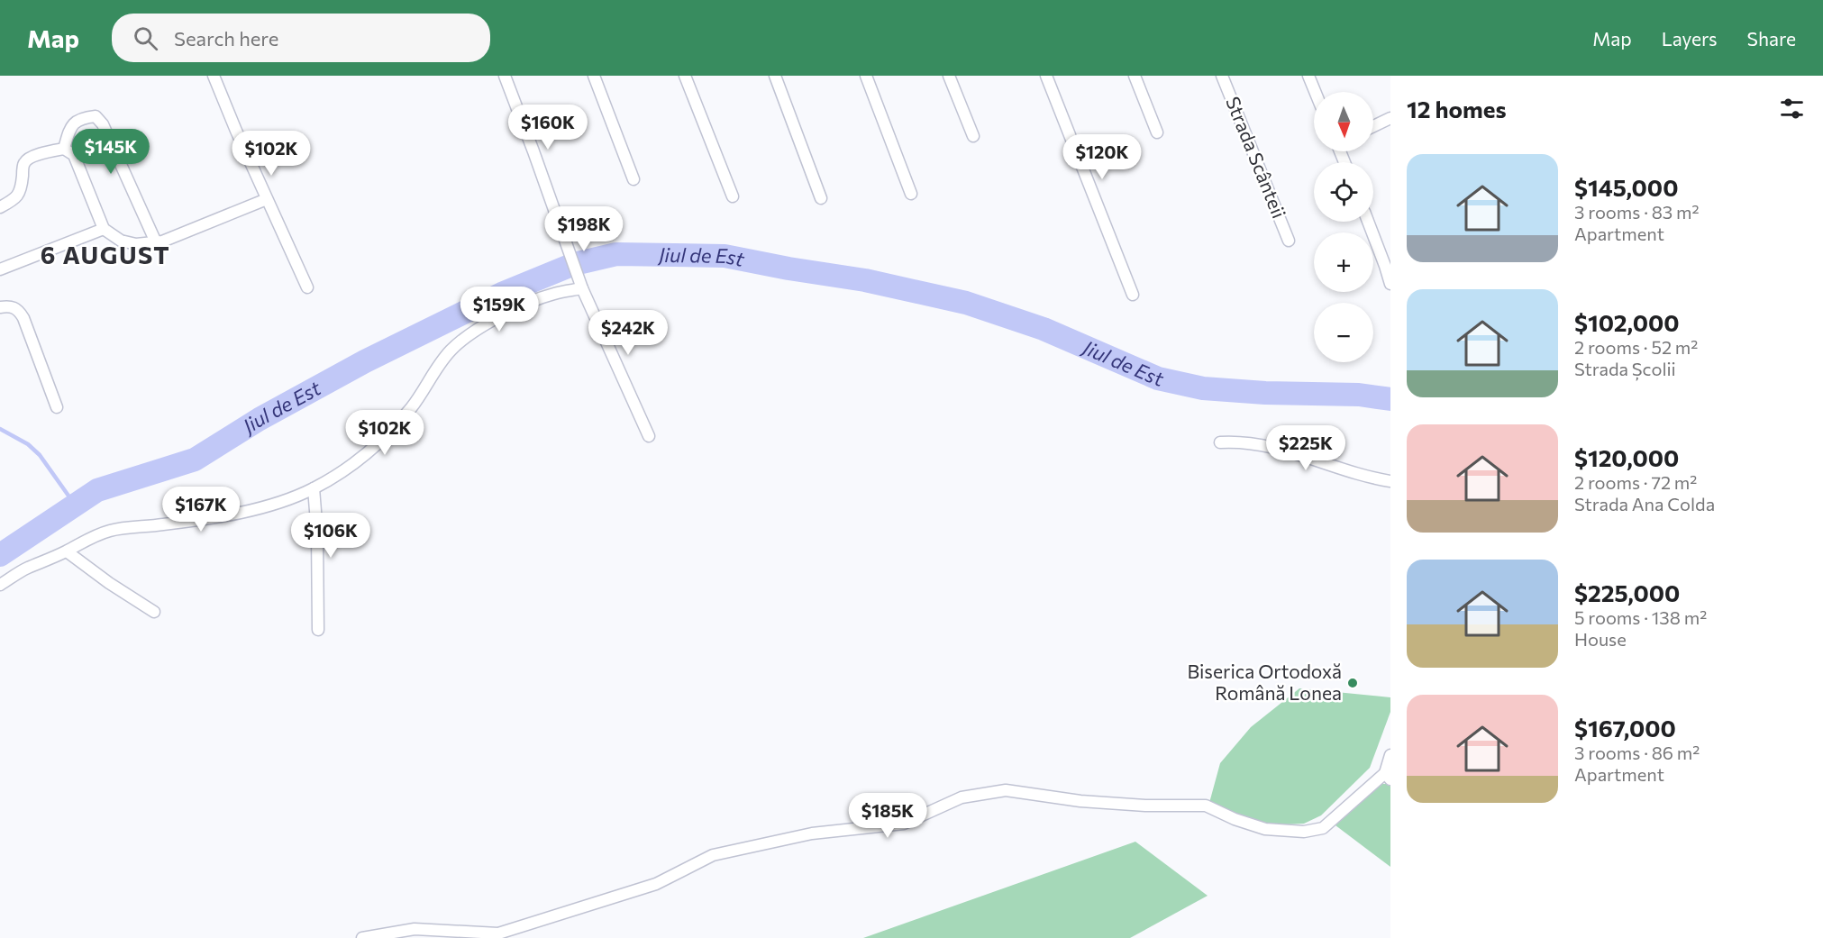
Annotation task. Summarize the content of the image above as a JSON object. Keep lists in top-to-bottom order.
{
  "streets": {
    "street": ["Strada Scânteii"]
  },
  "districts": ["6 AUGUST"],
  "water": ["Jiul de Est"],
  "places": ["Biserica Ortodoxă Română Lonea"],
  "north": "bottom",
  "page": {
    "header": "Map",
    "search": "Search here",
    "nav": ["Map", "Layers", "Share"],
    "heading": "12 homes",
    "map_buttons": ["+", "−"],
    "price": [
      "$160K",
      "$145K",
      "$102K",
      "$120K",
      "$198K",
      "$159K",
      "$242K",
      "$102K",
      "$225K",
      "$167K",
      "$106K",
      "$185K"
    ],
    "list": [
      {
        "name": "$145,000",
        "note": "3 rooms · 83 m² · Apartment"
      },
      {
        "name": "$102,000",
        "note": "2 rooms · 52 m² · Strada Școlii"
      },
      {
        "name": "$120,000",
        "note": "2 rooms · 72 m² · Strada Ana Colda"
      },
      {
        "name": "$225,000",
        "note": "5 rooms · 138 m² · House"
      },
      {
        "name": "$167,000",
        "note": "3 rooms · 86 m² · Apartment"
      }
    ]
  }
}
